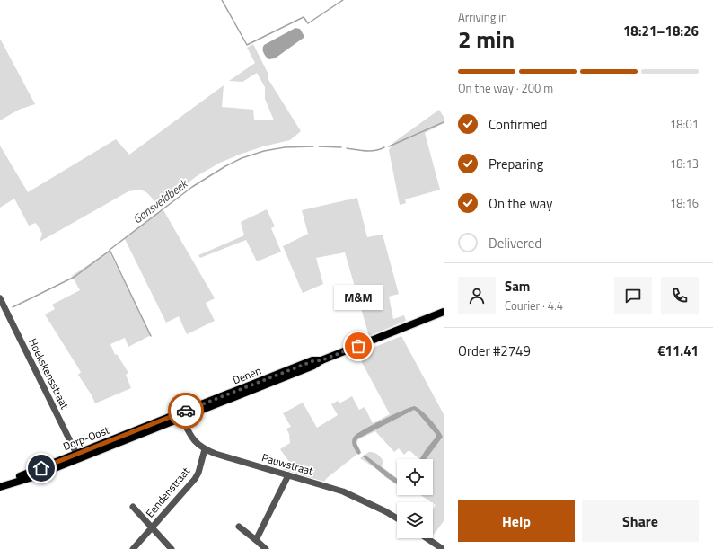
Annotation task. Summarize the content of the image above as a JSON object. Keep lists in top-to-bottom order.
{
  "streets": {
    "main road": ["Denen", "Dorp-Oost"],
    "street": ["Hoekskensstraat", "Pauwstraat", "Eendenstraat"]
  },
  "crossings": [
    ["Hoekskensstraat", "Dorp-Oost"],
    ["Denen", "Dorp-Oost"],
    ["Denen", "Pauwstraat"],
    ["Dorp-Oost", "Pauwstraat"],
    ["Pauwstraat", "Eendenstraat"]
  ],
  "water": ["Gansveldbeek"],
  "places": ["M&M"],
  "page": {
    "heading": ["2 min", "Arriving in", "18:21–18:26"],
    "panel": [
      "Sam",
      "Courier · 4.4",
      "Order #2749",
      "€11.41"
    ],
    "bar": "On the way · 200 m",
    "list": [
      ["Confirmed", "18:01"],
      ["Preparing", "18:13"],
      ["On the way", "18:16"],
      "Delivered"
    ],
    "bubble": "M&M",
    "buttons": ["Help", "Share"]
  }
}
